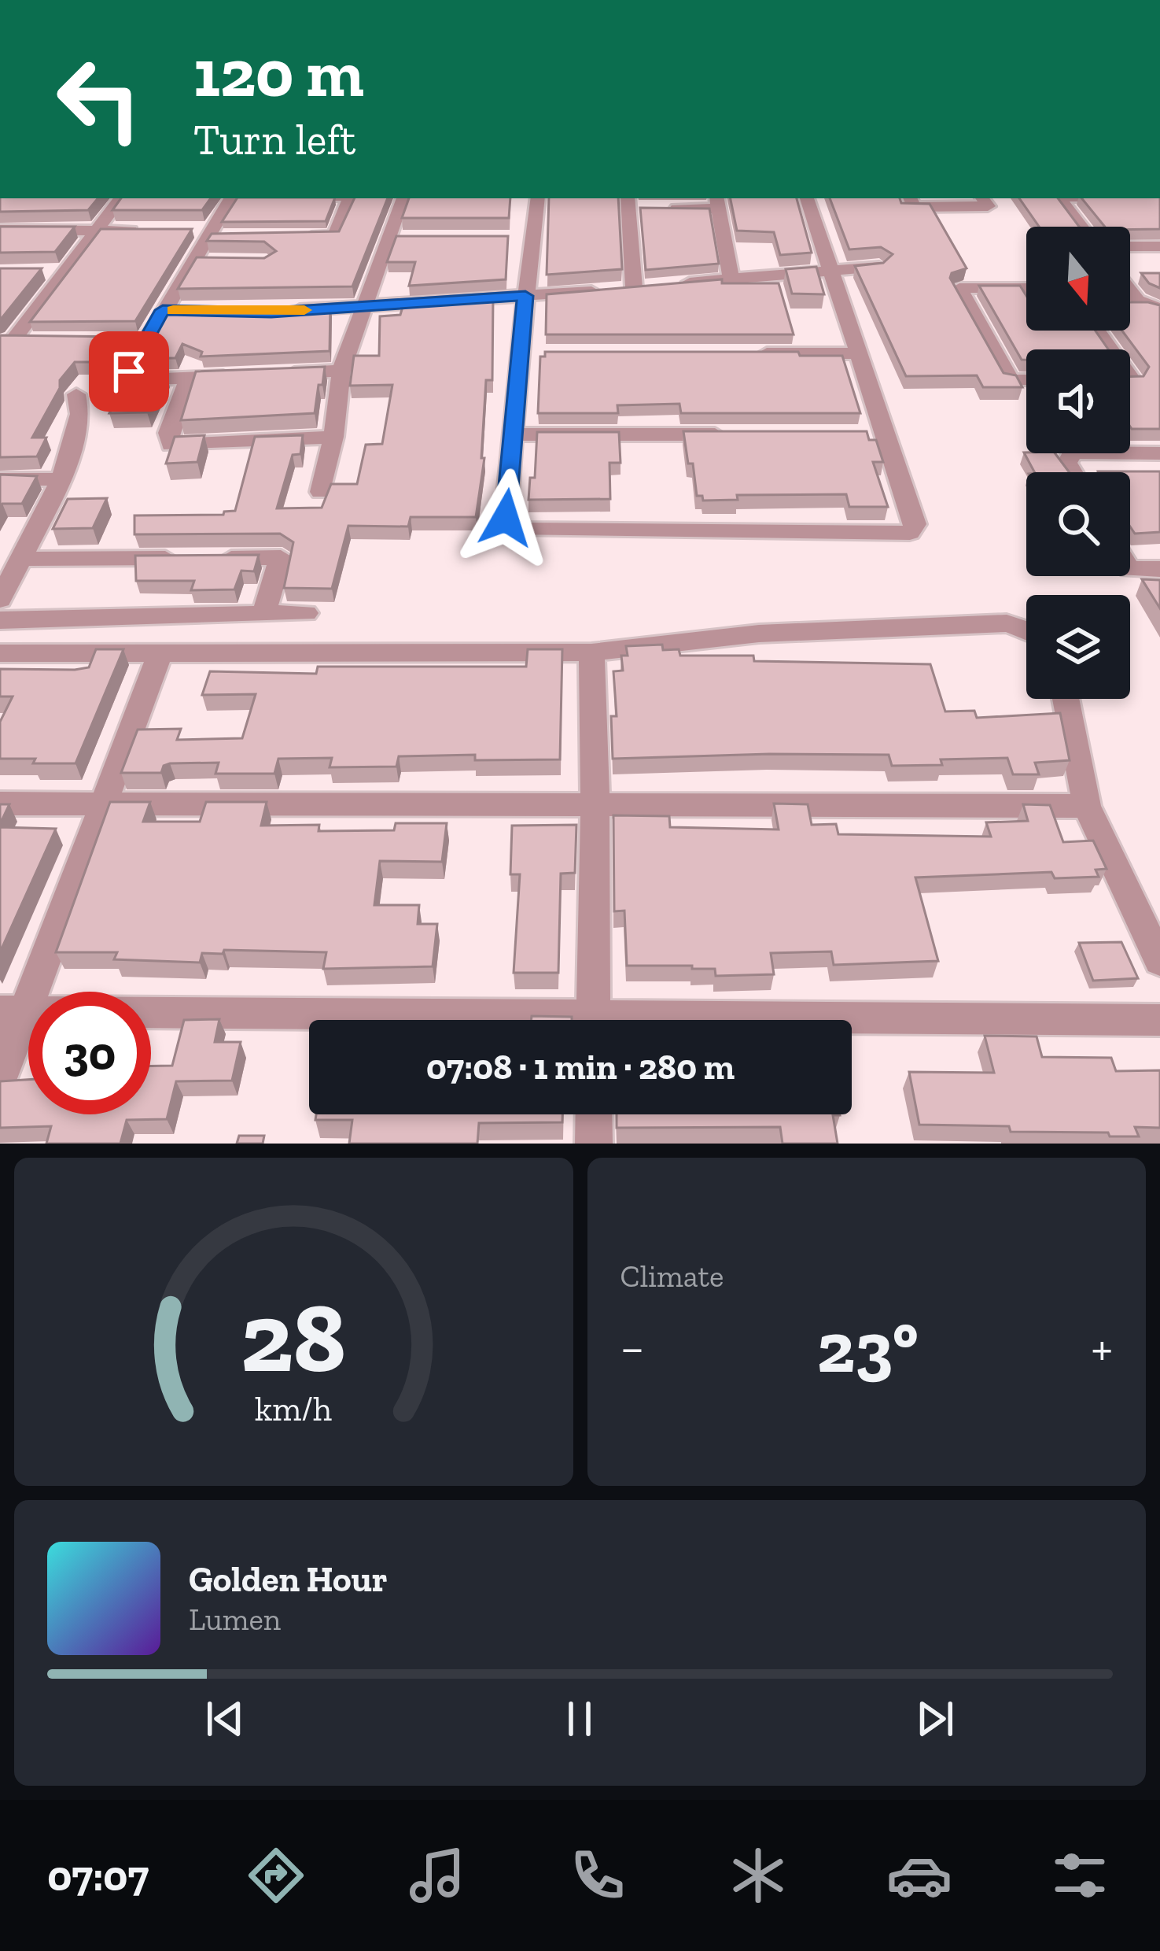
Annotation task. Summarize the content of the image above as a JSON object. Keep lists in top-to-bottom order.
{
  "north": "bottom",
  "page": {
    "turn": ["120 m", "Turn left"],
    "limit": "30",
    "trip": "07:08 · 1 min · 280 m",
    "tile": "Climate",
    "heat": ["−", "23°", "+"],
    "song": ["Golden Hour", "Lumen"],
    "tabs": "07:07",
    "gauge": ["28", "km/h"]
  }
}
